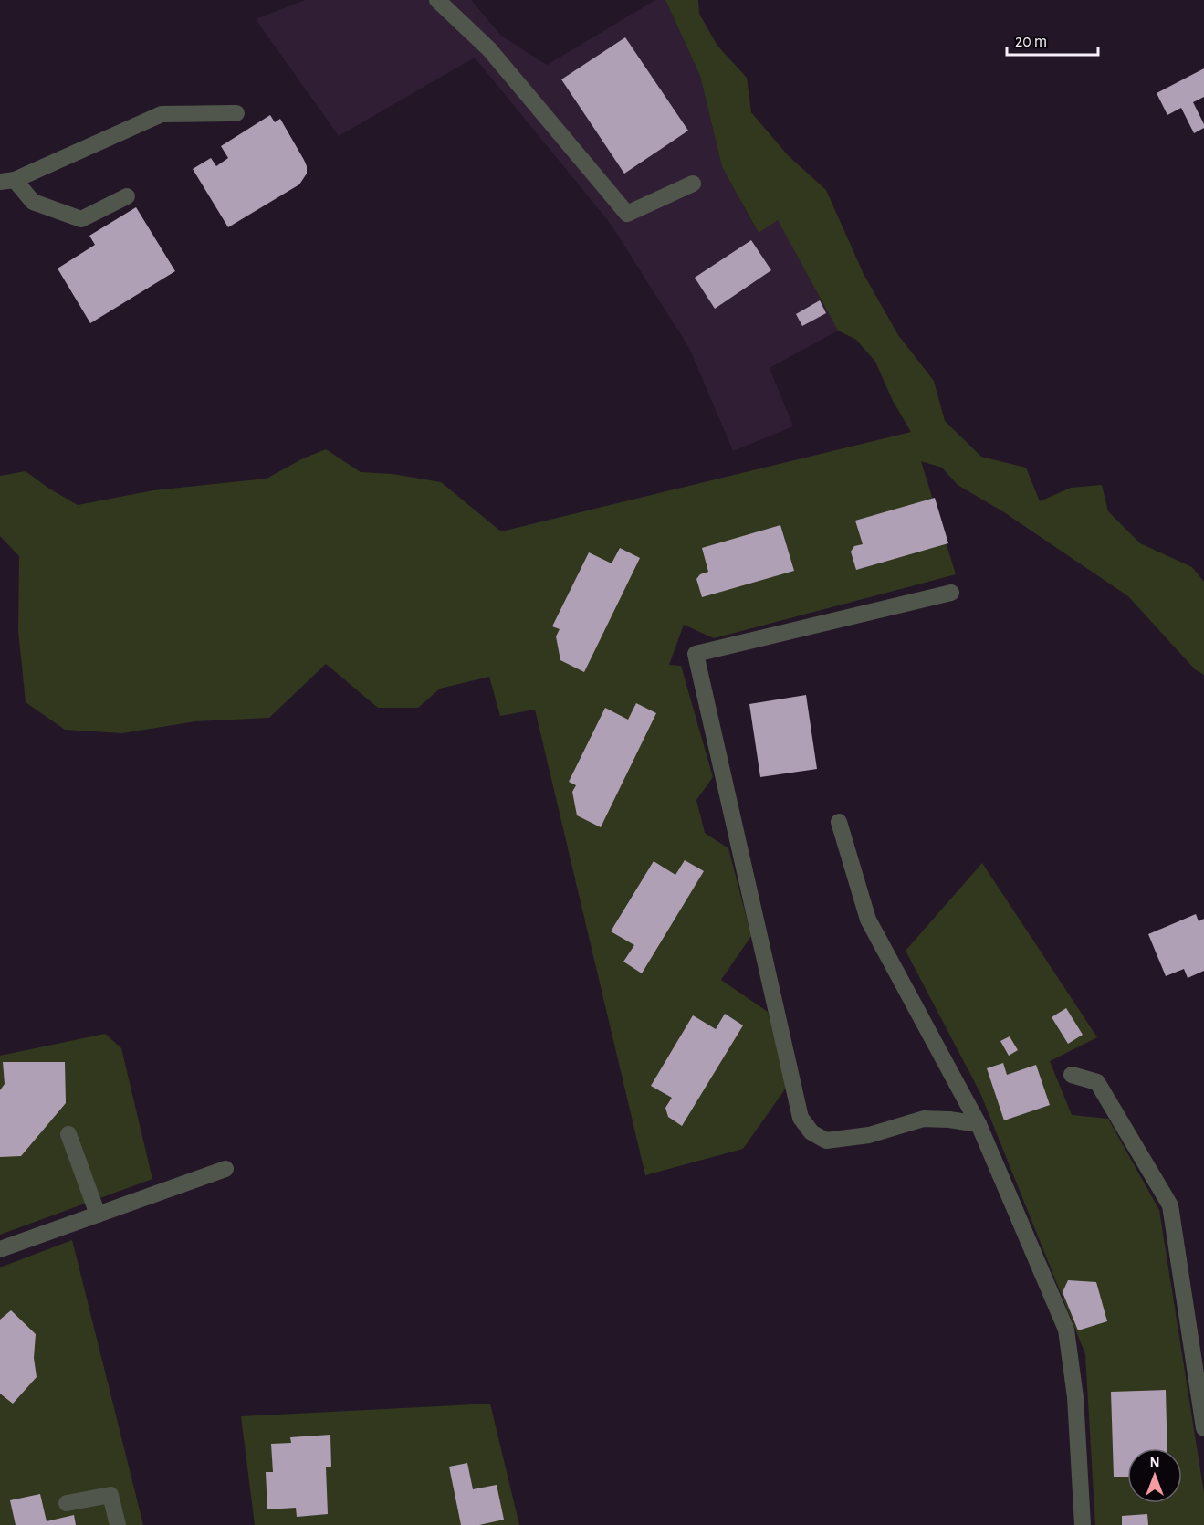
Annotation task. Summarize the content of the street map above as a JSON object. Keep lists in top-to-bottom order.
{
  "scale_bar": "20 m",
  "north": "top"
}
